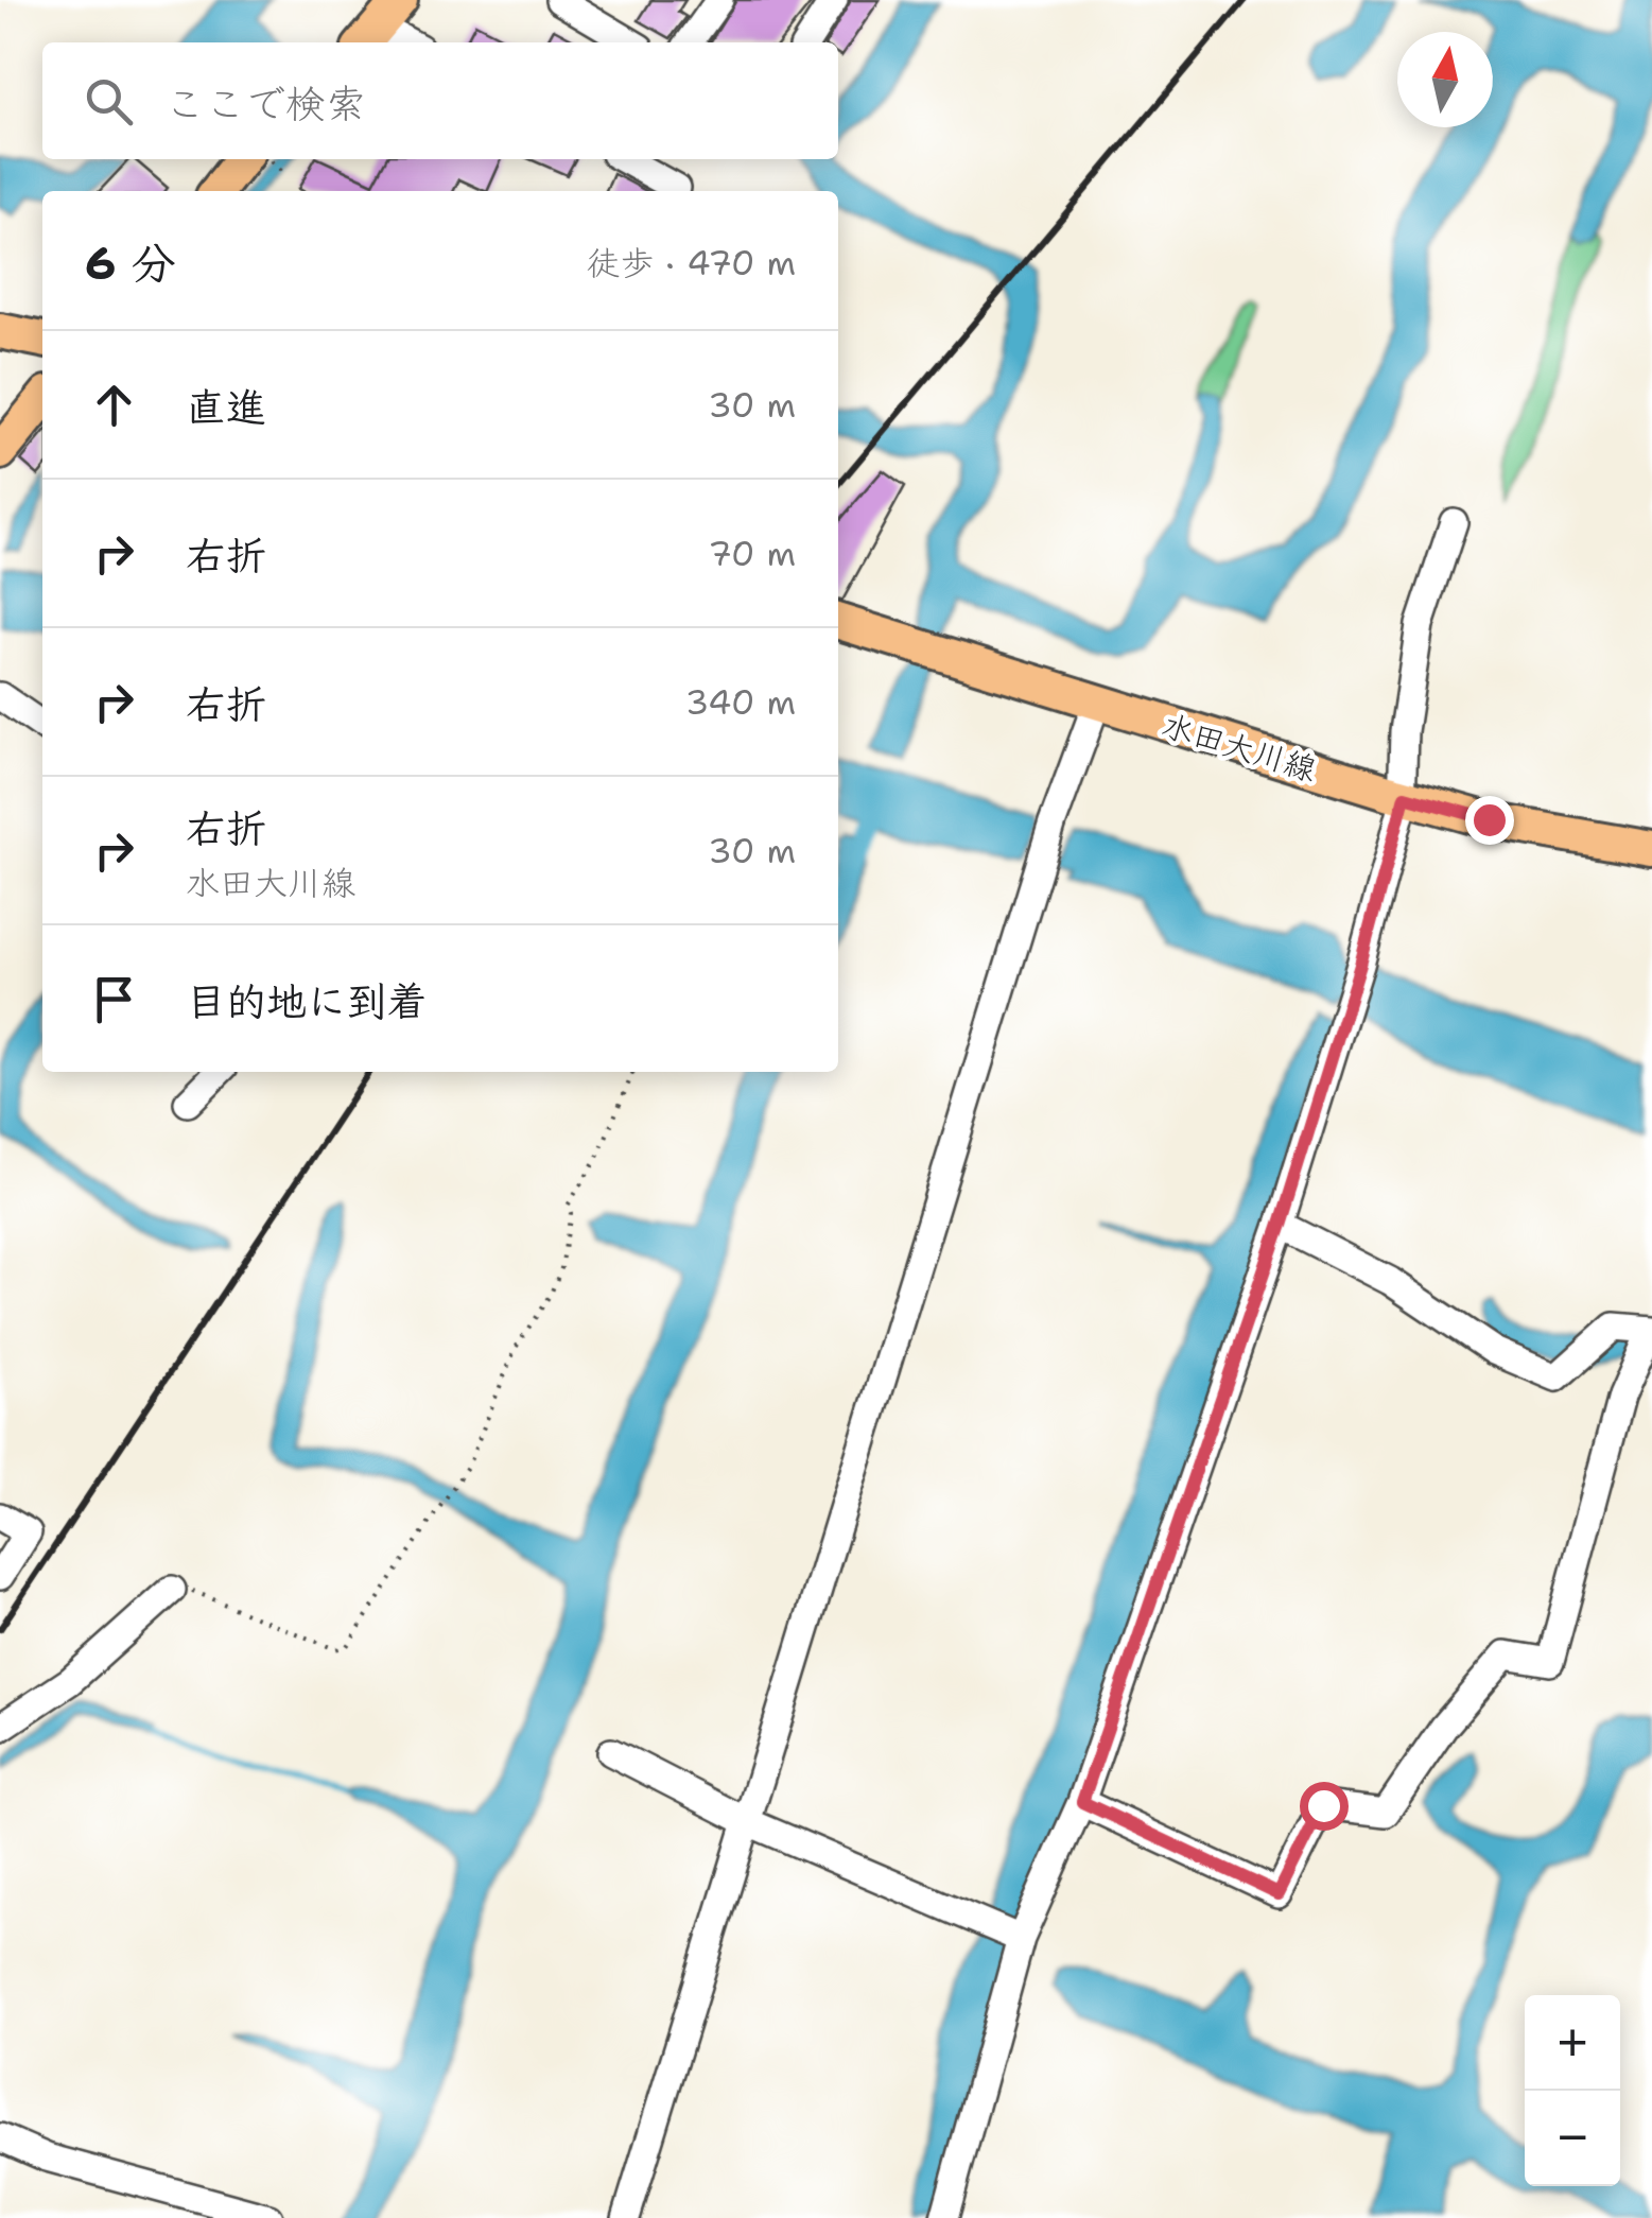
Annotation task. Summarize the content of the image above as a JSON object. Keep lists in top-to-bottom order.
{
  "streets": {
    "main road": ["水田大川線"]
  },
  "north": "top",
  "page": {
    "search": "ここで検索",
    "heading": ["6 分", "徒歩 · 470 m"],
    "list": [
      ["直進", "30 m"],
      ["右折", "70 m"],
      ["右折", "340 m"],
      ["右折", "水田大川線", "30 m"],
      "目的地に到着"
    ],
    "map_buttons": ["+", "−"]
  }
}
